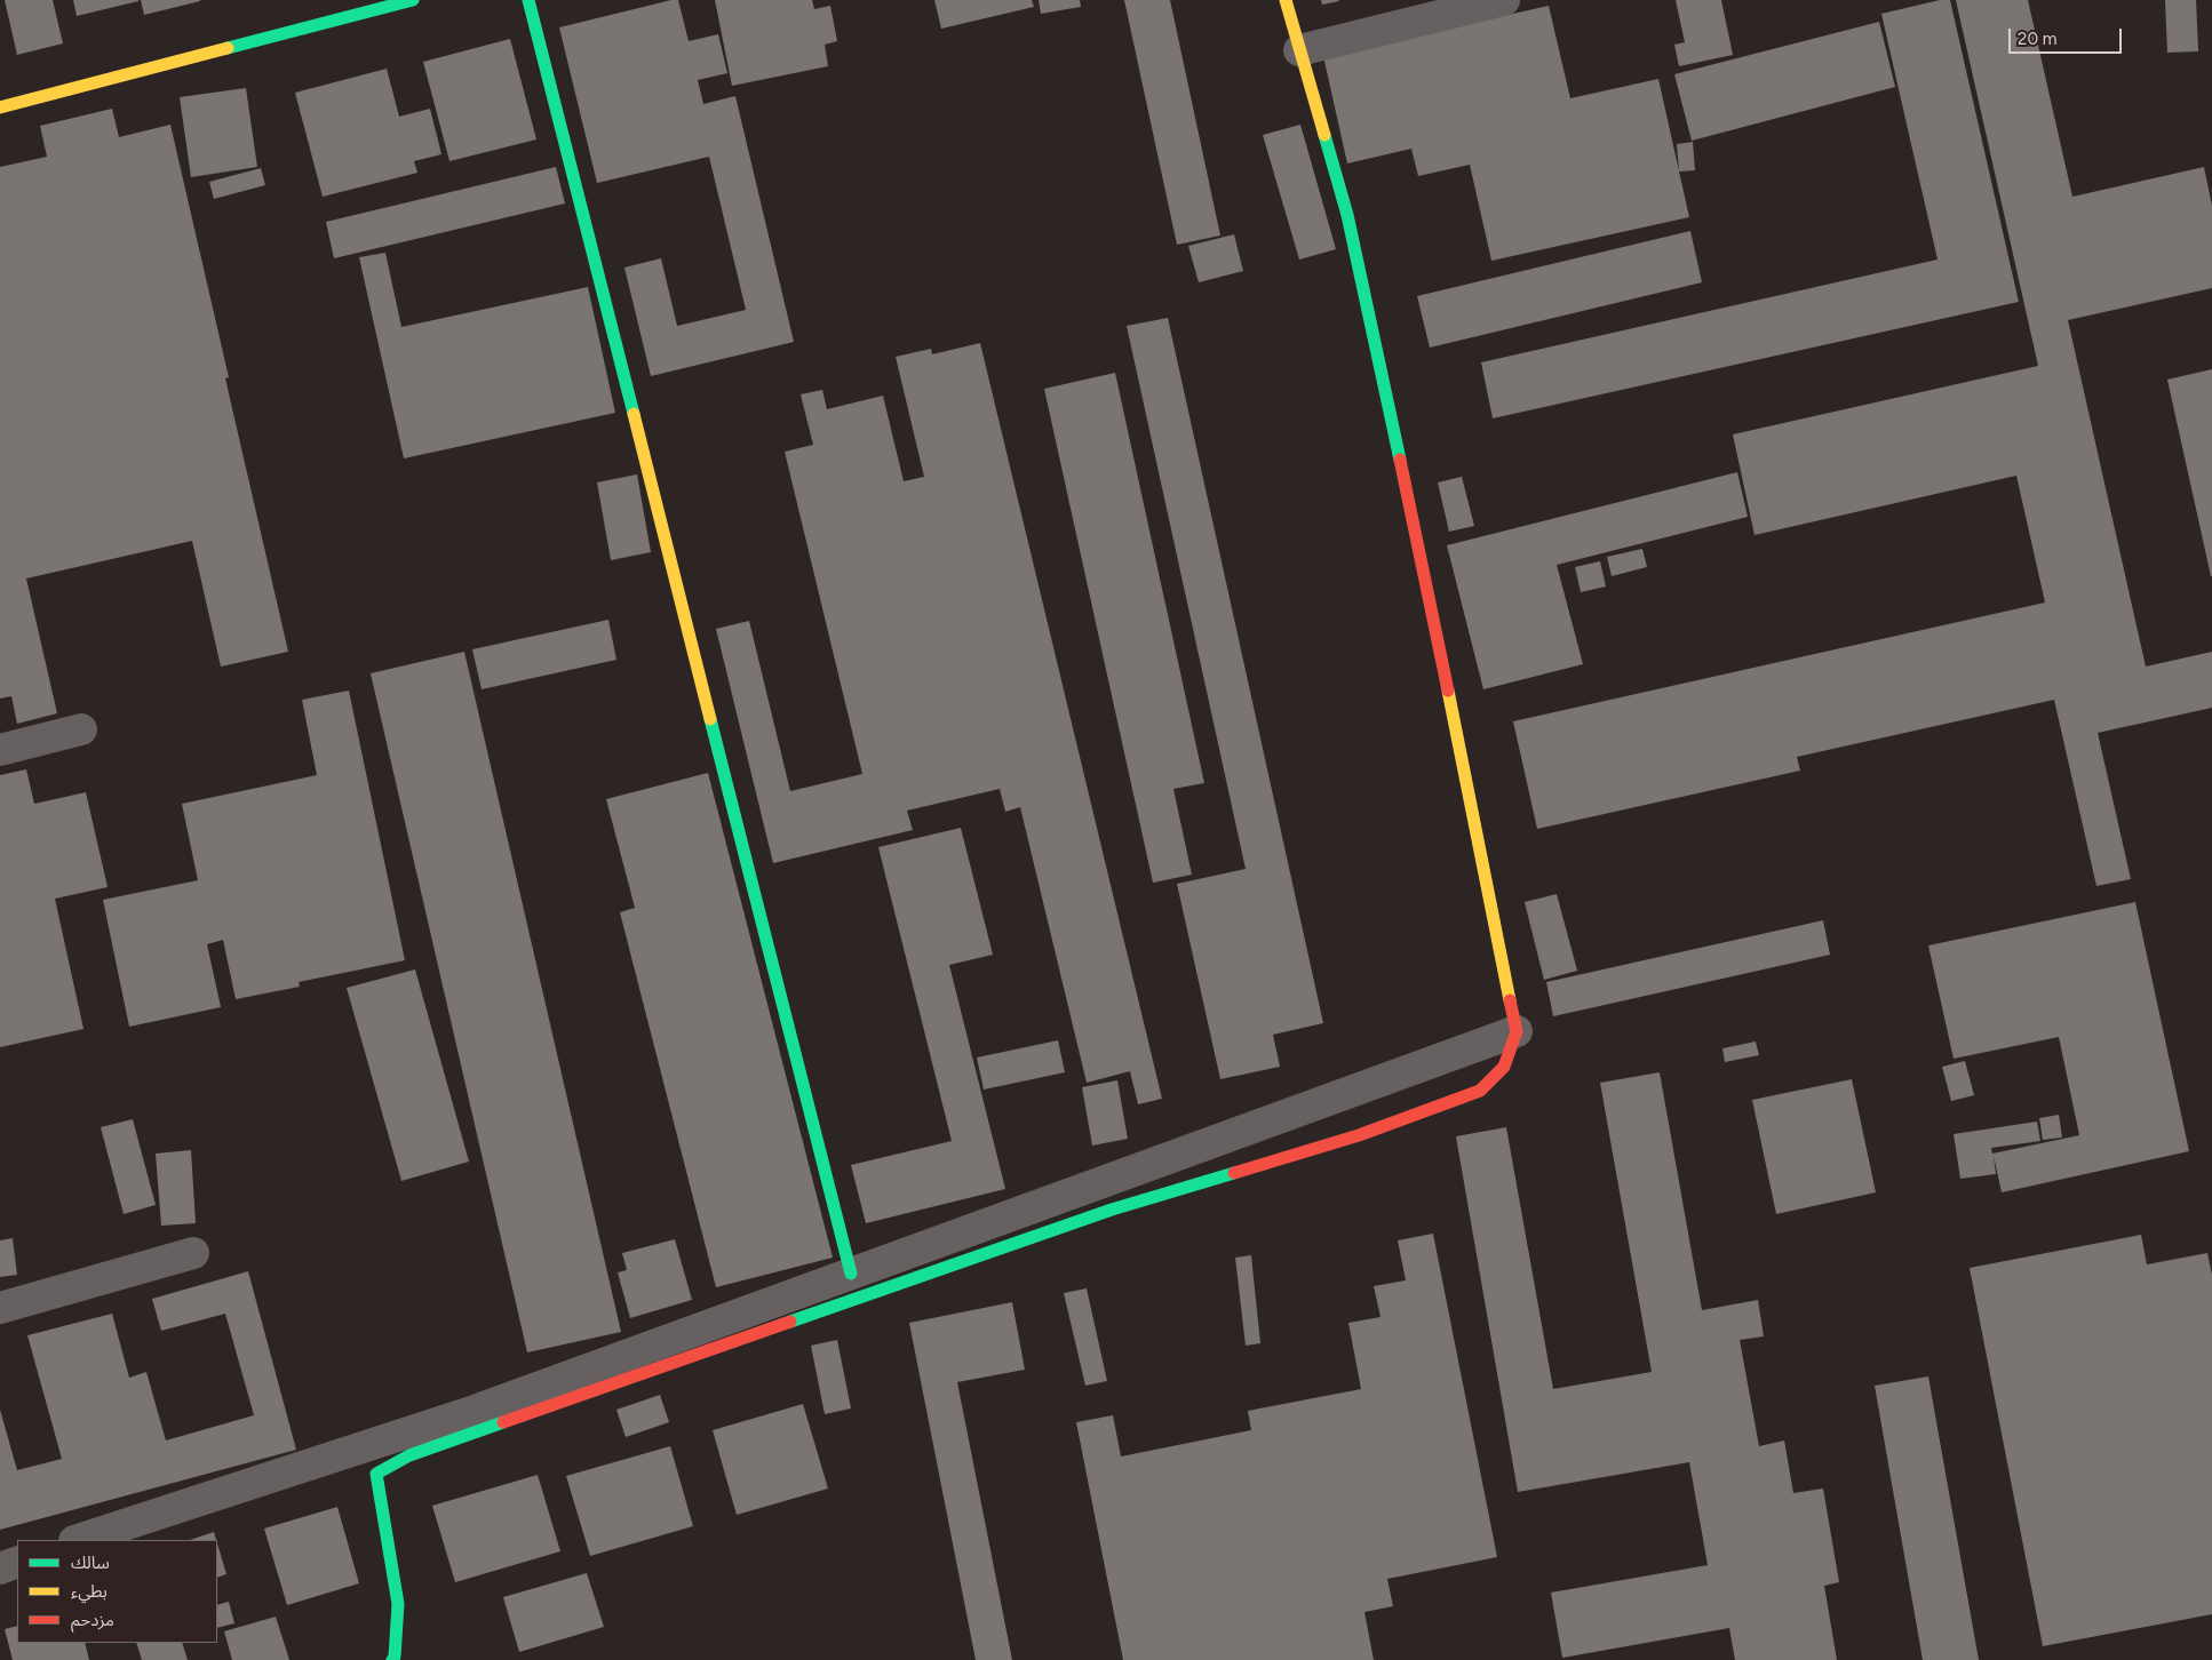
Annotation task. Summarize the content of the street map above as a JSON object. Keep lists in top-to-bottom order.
{
  "legend": ["سالك", "بطيء", "مزدحم"],
  "scale_bar": "20 m"
}
